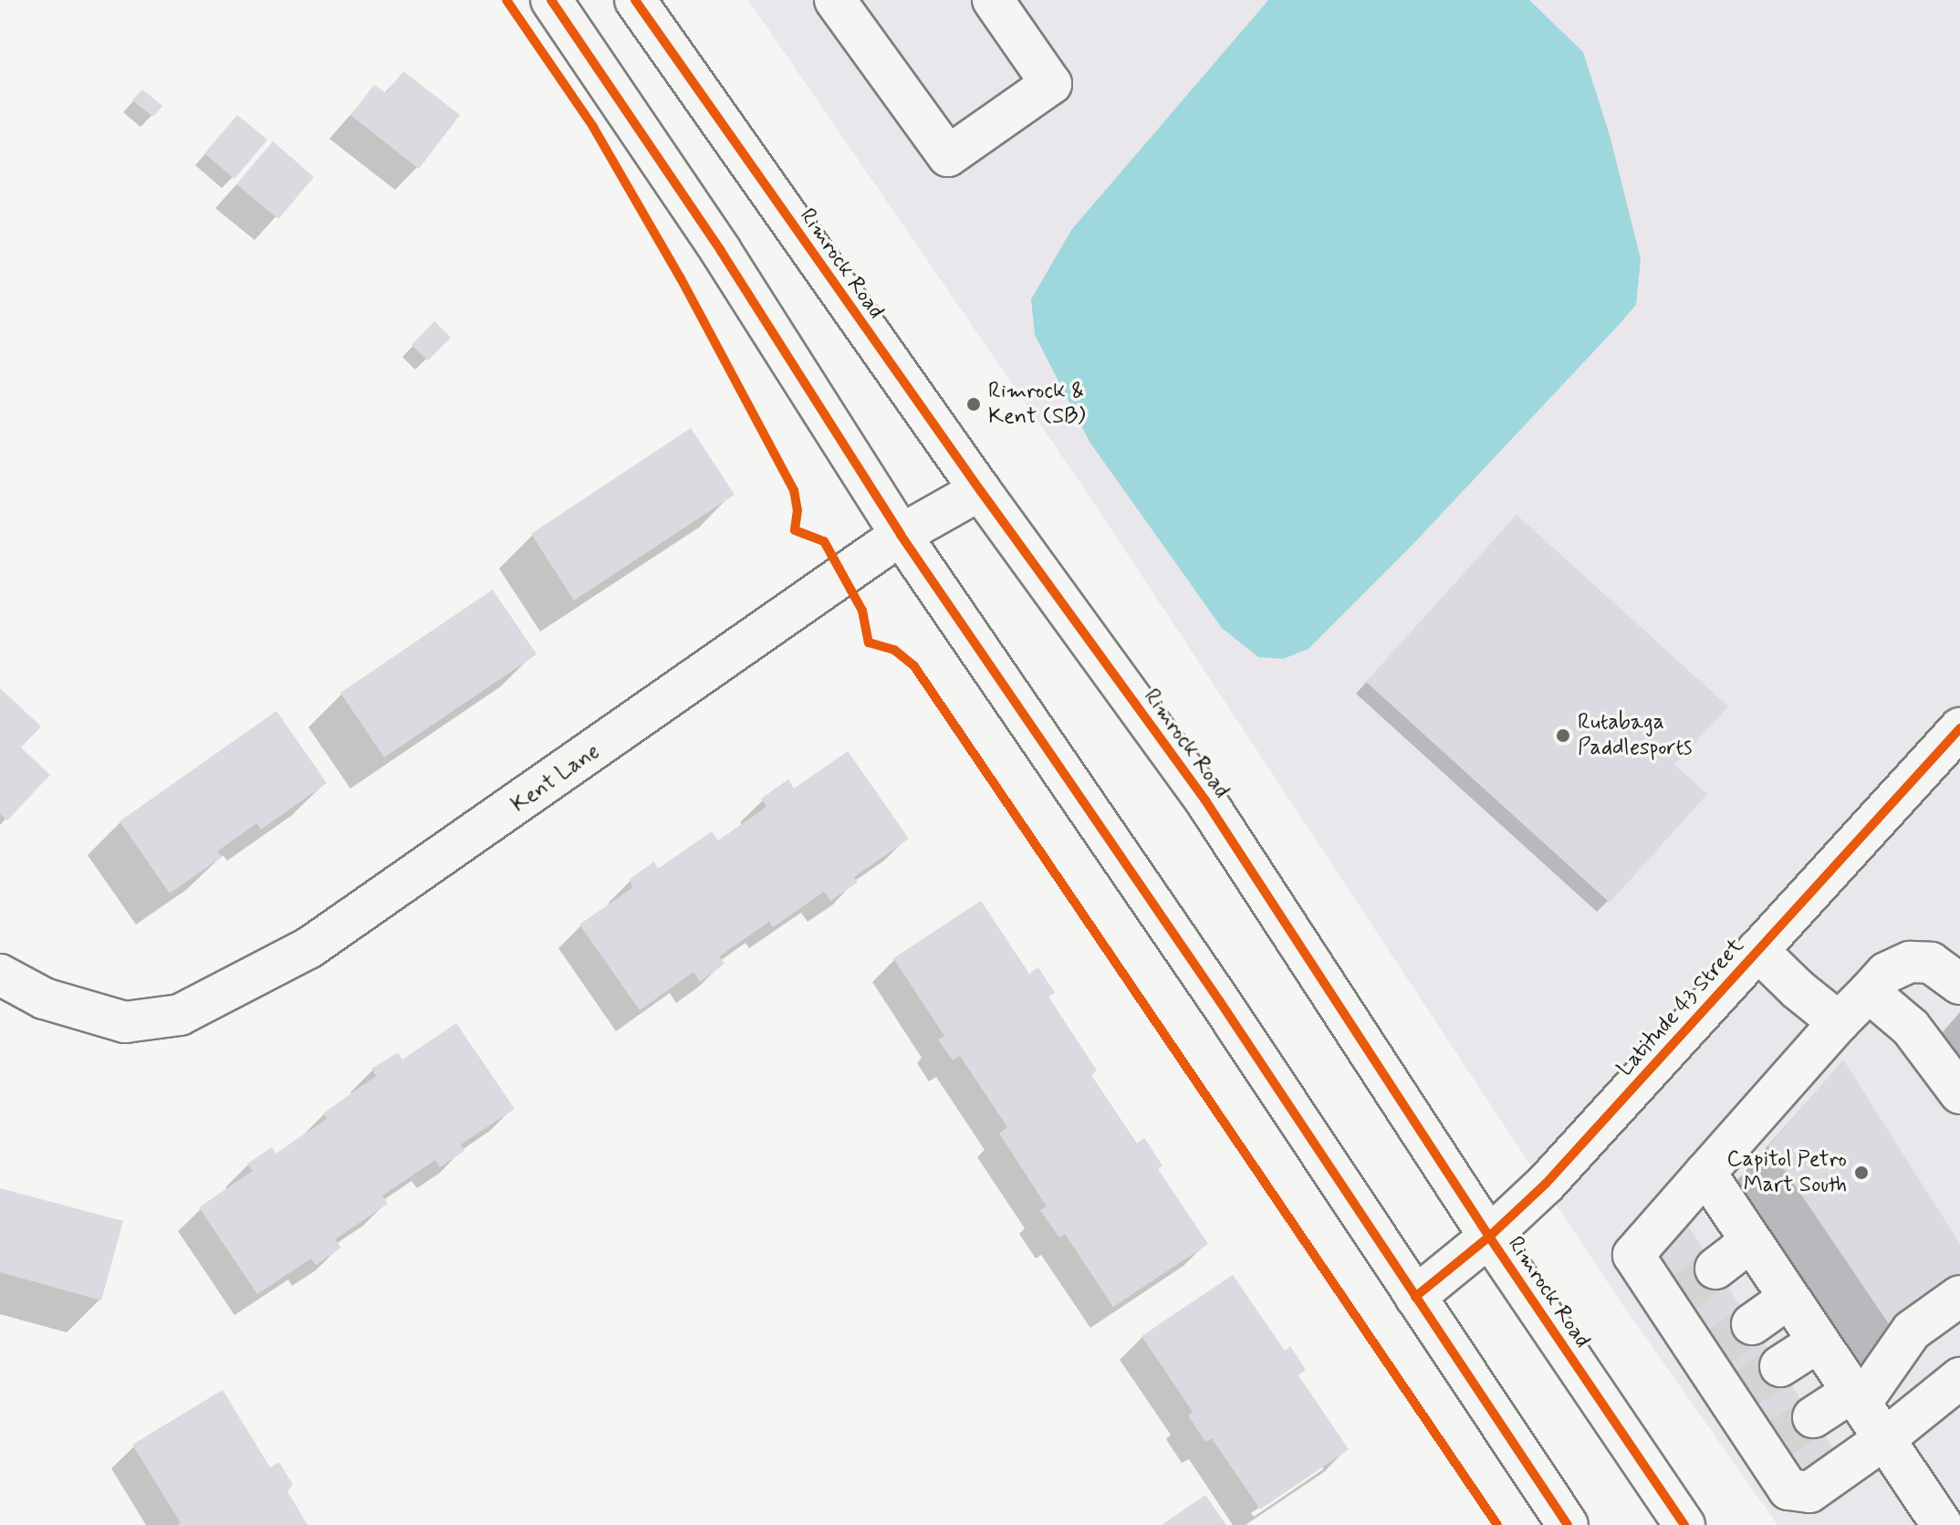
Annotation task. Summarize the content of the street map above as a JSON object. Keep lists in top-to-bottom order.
{
  "streets": {
    "main road": ["Rimrock Road", "Kent Lane", "Latitude 43 Street"]
  },
  "crossings": [
    ["Rimrock Road", "Kent Lane"],
    ["Rimrock Road", "Latitude 43 Street"]
  ],
  "places": ["Rimrock & Kent (SB)", "Rutabaga Paddlesports", "Capitol Petro Mart South"]
}
